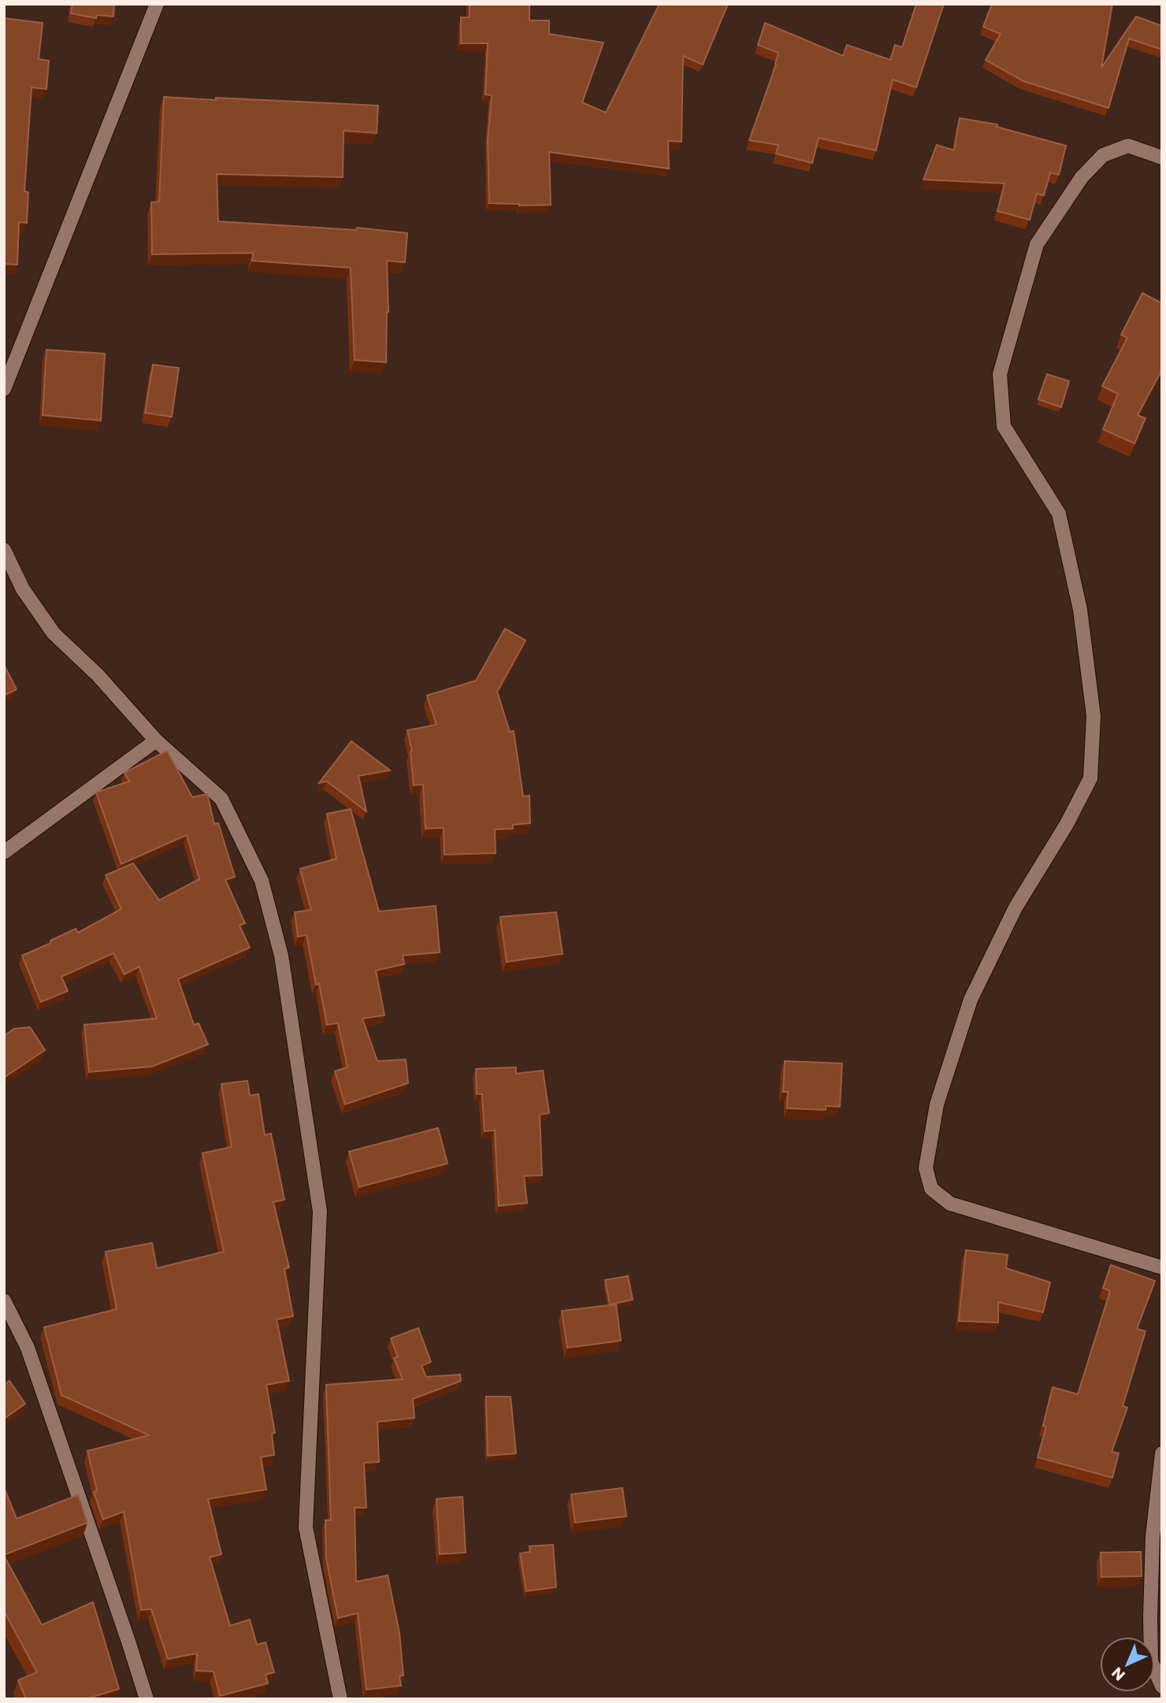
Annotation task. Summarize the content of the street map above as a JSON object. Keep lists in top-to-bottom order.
{
  "north": "bottom left"
}
